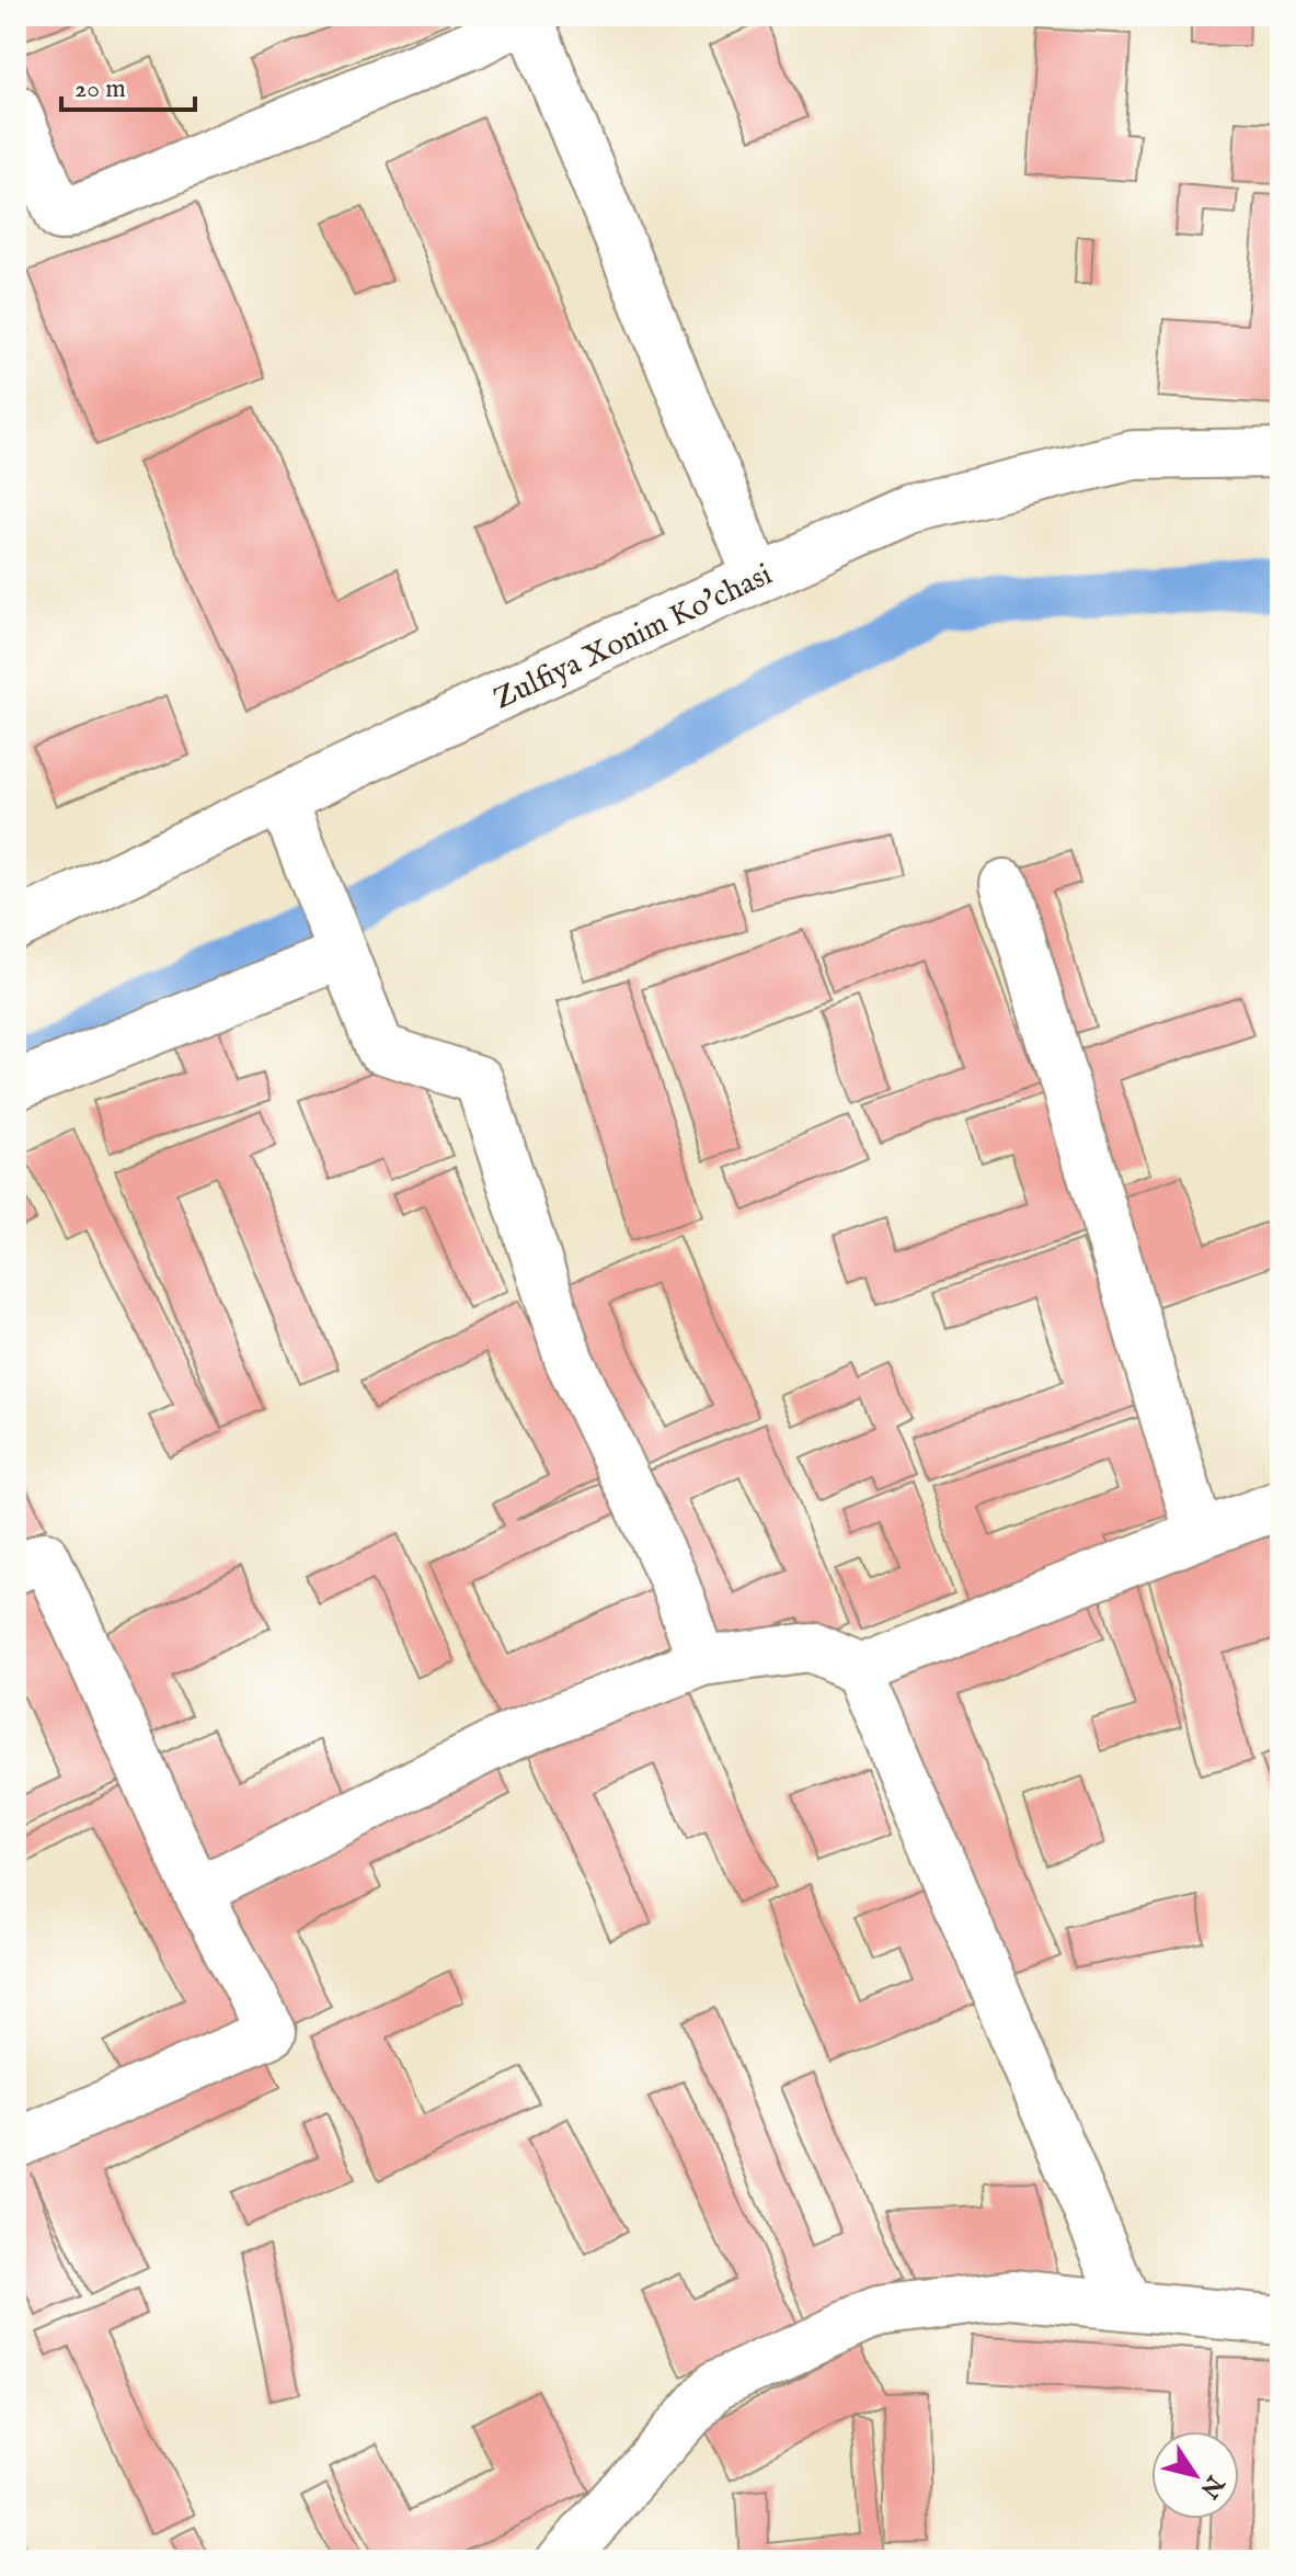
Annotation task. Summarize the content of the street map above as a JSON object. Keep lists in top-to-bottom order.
{
  "streets": {
    "street": ["Zulfiya Xonim Ko'chasi"]
  },
  "scale_bar": "20 m",
  "north": "bottom right"
}
